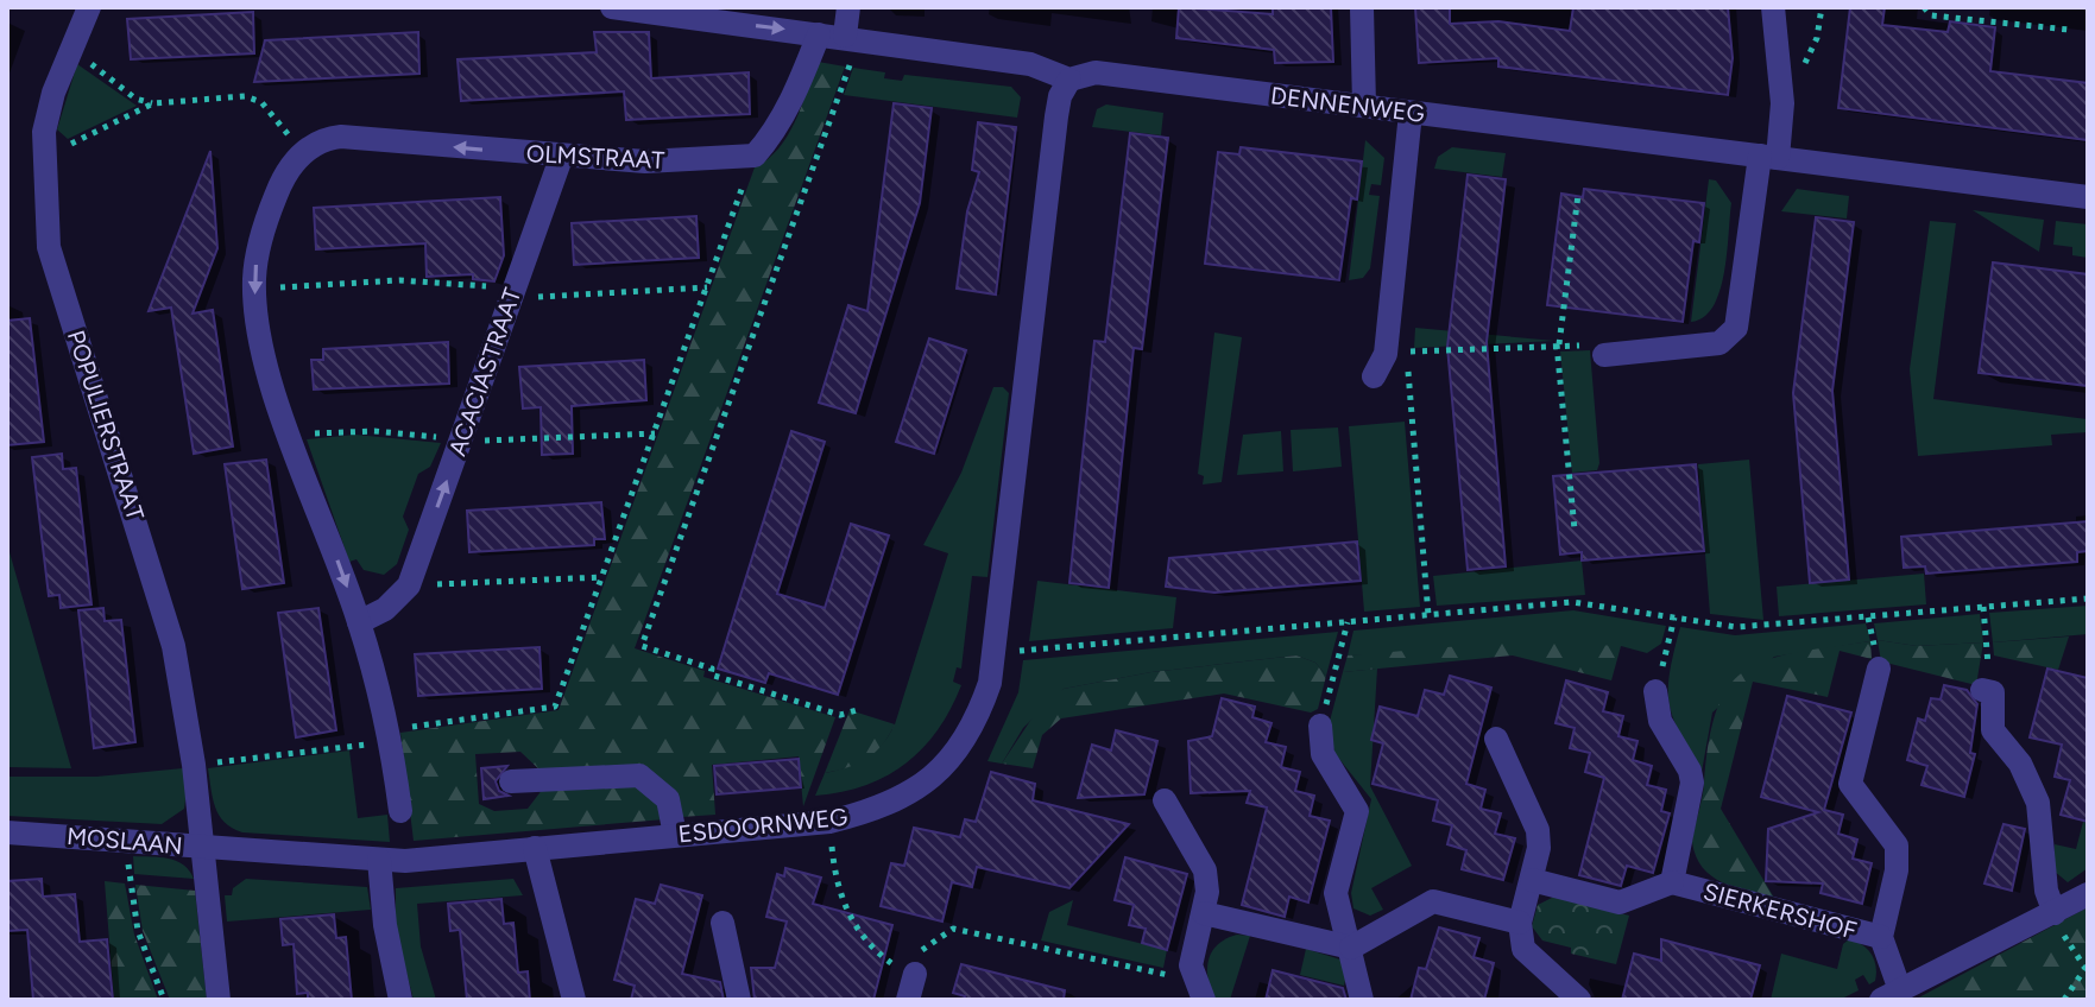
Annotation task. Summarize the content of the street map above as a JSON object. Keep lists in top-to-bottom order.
{
  "streets": {
    "street": [
      "DENNENWEG",
      "OLMSTRAAT",
      "ACACIASTRAAT",
      "POPULIERSTRAAT",
      "ESDOORNWEG",
      "MOSLAAN",
      "SIERKERSHOF"
    ]
  },
  "crossings": [
    ["DENNENWEG", "ESDOORNWEG"],
    ["OLMSTRAAT", "ACACIASTRAAT"],
    ["POPULIERSTRAAT", "ESDOORNWEG"],
    ["POPULIERSTRAAT", "MOSLAAN"],
    ["ESDOORNWEG", "MOSLAAN"]
  ],
  "one_way": ["OLMSTRAAT", "ACACIASTRAAT"]
}
